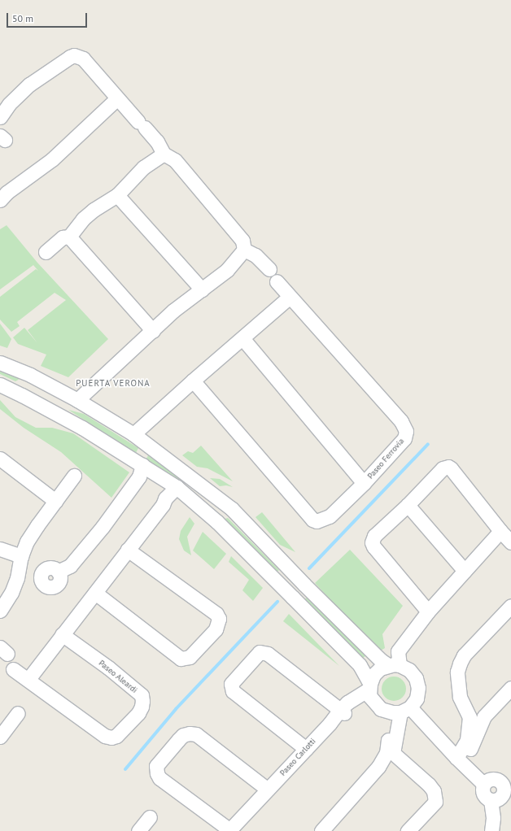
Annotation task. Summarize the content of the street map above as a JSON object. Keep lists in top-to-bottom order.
{
  "streets": {
    "street": ["Paseo Ferrovia", "Paseo Aleardi", "Paseo Carlotti"]
  },
  "districts": ["PUERTA VERONA"],
  "scale_bar": "50 m"
}
